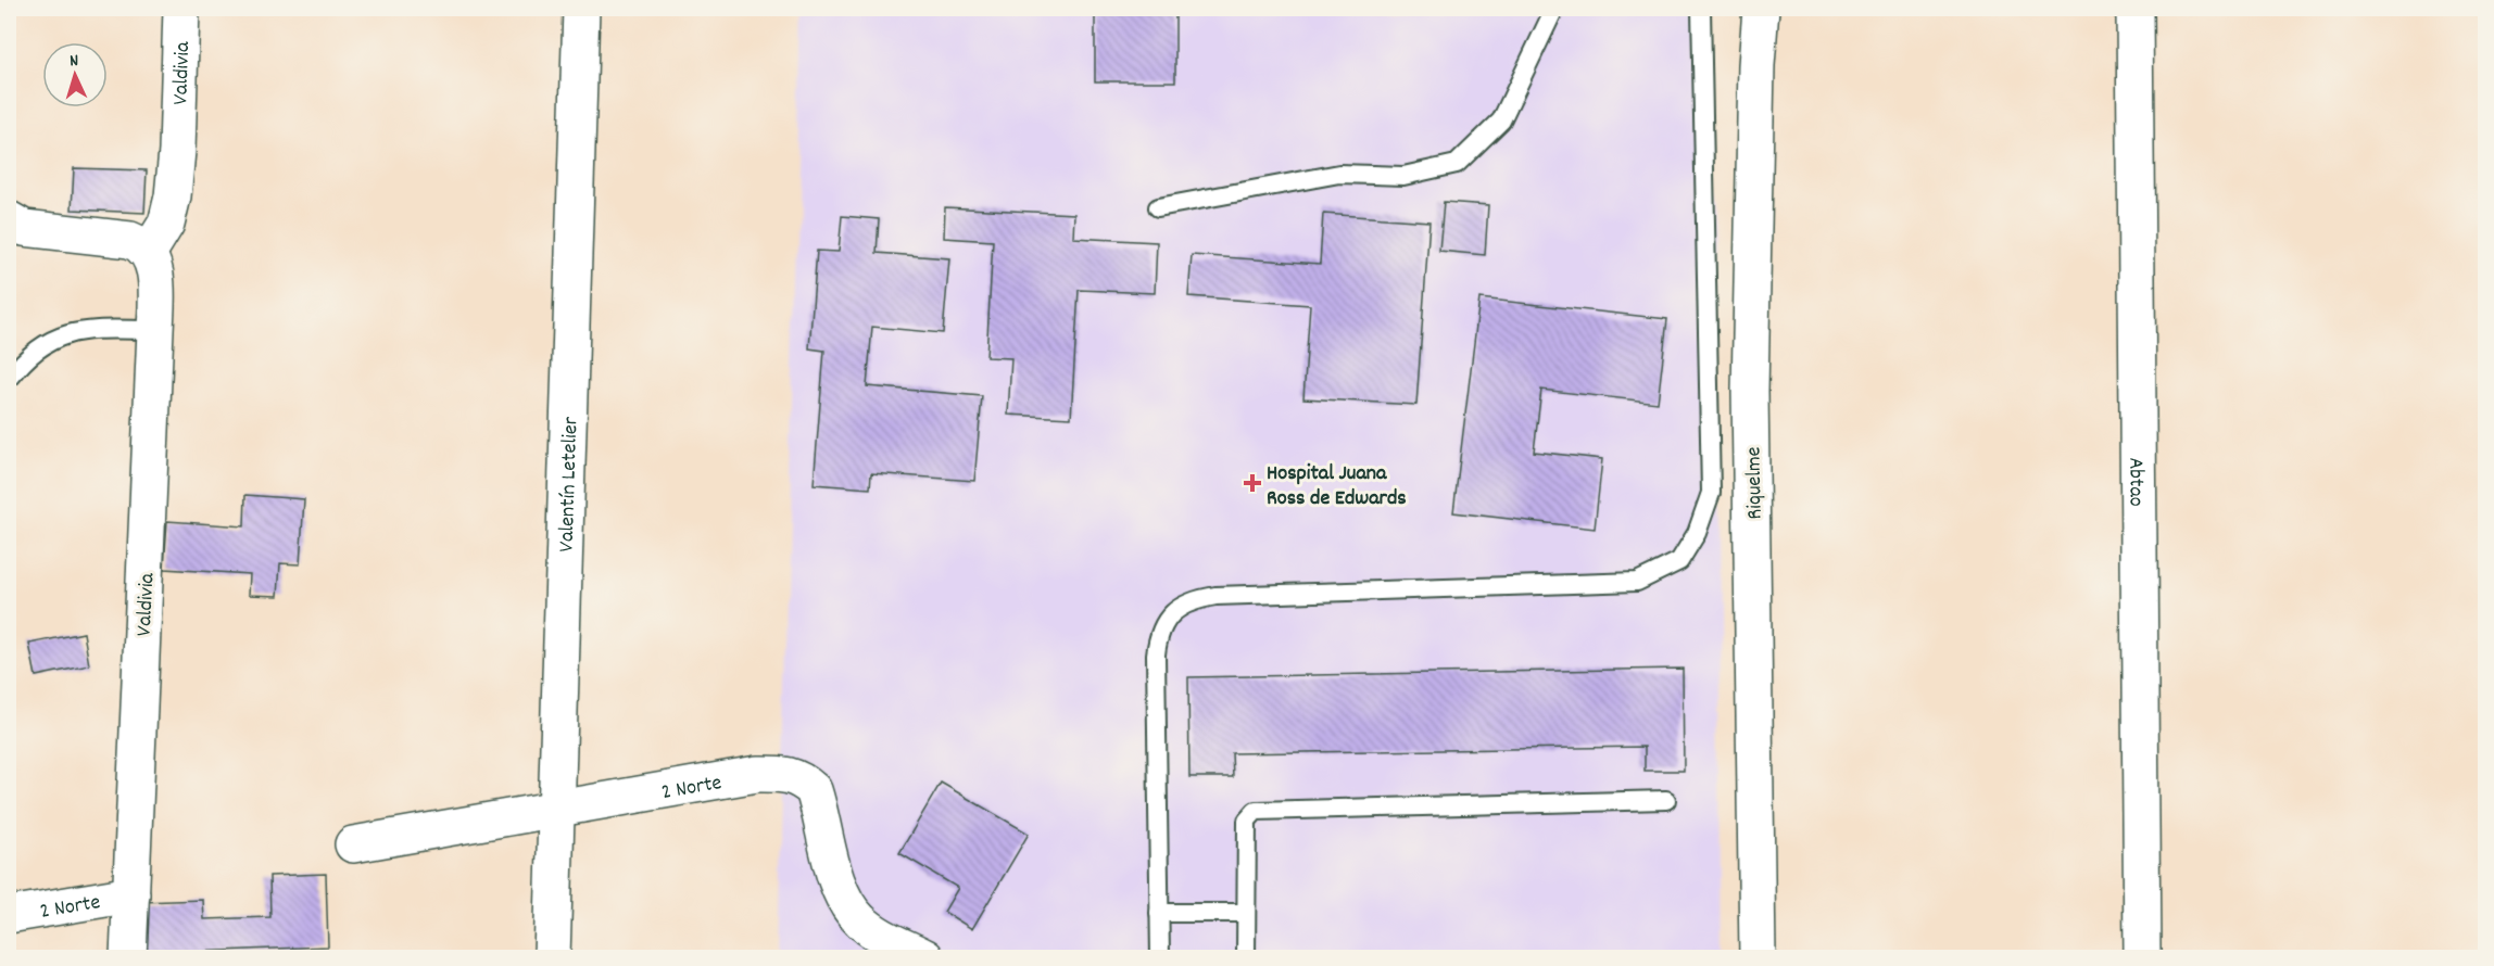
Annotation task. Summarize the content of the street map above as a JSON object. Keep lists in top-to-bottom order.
{
  "streets": {
    "street": [
      "Valdivia",
      "Valentín Letelier",
      "Riquelme",
      "Abtao",
      "2 Norte"
    ]
  },
  "crossings": [
    ["Valdivia", "2 Norte"],
    ["Valentín Letelier", "2 Norte"]
  ],
  "places": {
    "health": ["Hospital Juana Ross de Edwards"]
  },
  "north": "top"
}
